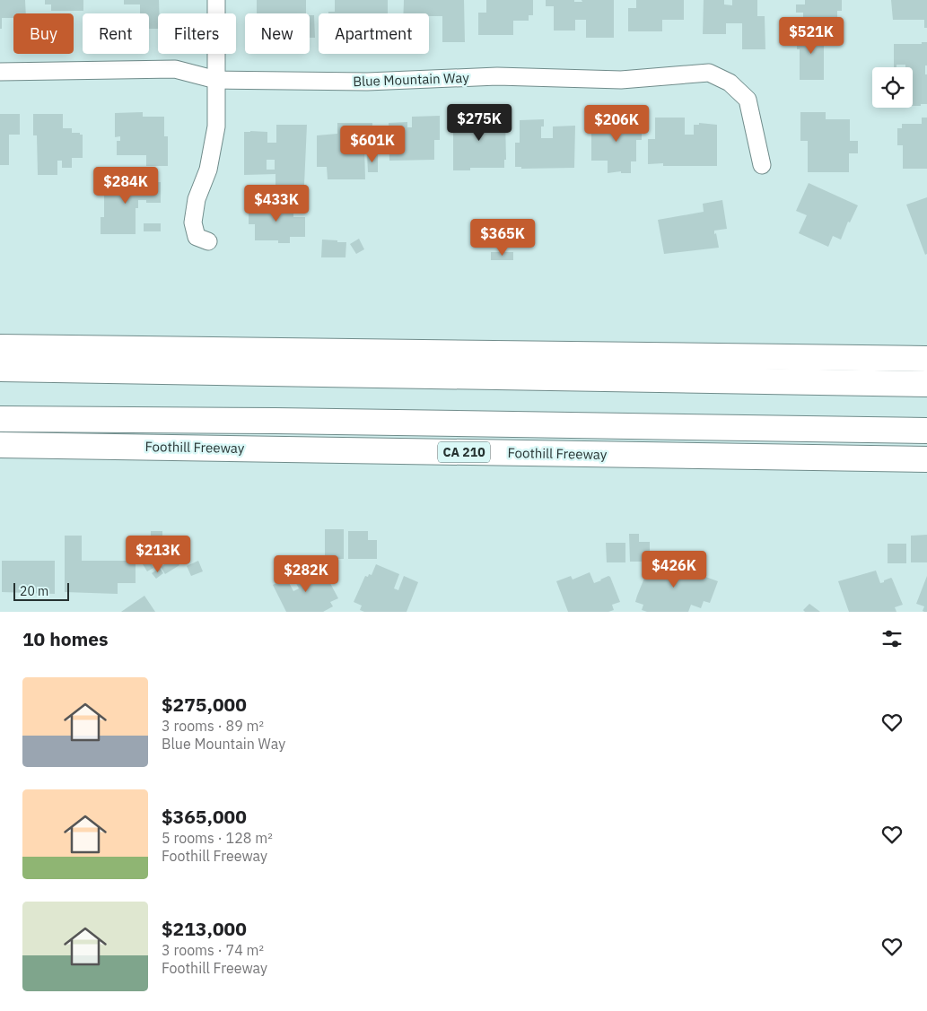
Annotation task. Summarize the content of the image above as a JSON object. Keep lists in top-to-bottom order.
{
  "streets": {
    "highway": ["Foothill Freeway", "CA 210"],
    "street": ["Blue Mountain Way"]
  },
  "scale_bar": "20 m",
  "page": {
    "chip": [
      "Buy",
      "Rent",
      "Filters",
      "New",
      "Apartment"
    ],
    "price": [
      "$521K",
      "$275K",
      "$206K",
      "$601K",
      "$284K",
      "$433K",
      "$365K",
      "$213K",
      "$426K",
      "$282K"
    ],
    "scale": "20 m",
    "heading": "10 homes",
    "list": [
      {
        "name": "$275,000",
        "note": "3 rooms · 89 m² · Blue Mountain Way"
      },
      {
        "name": "$365,000",
        "note": "5 rooms · 128 m² · Foothill Freeway"
      },
      {
        "name": "$213,000",
        "note": "3 rooms · 74 m² · Foothill Freeway"
      }
    ]
  }
}
